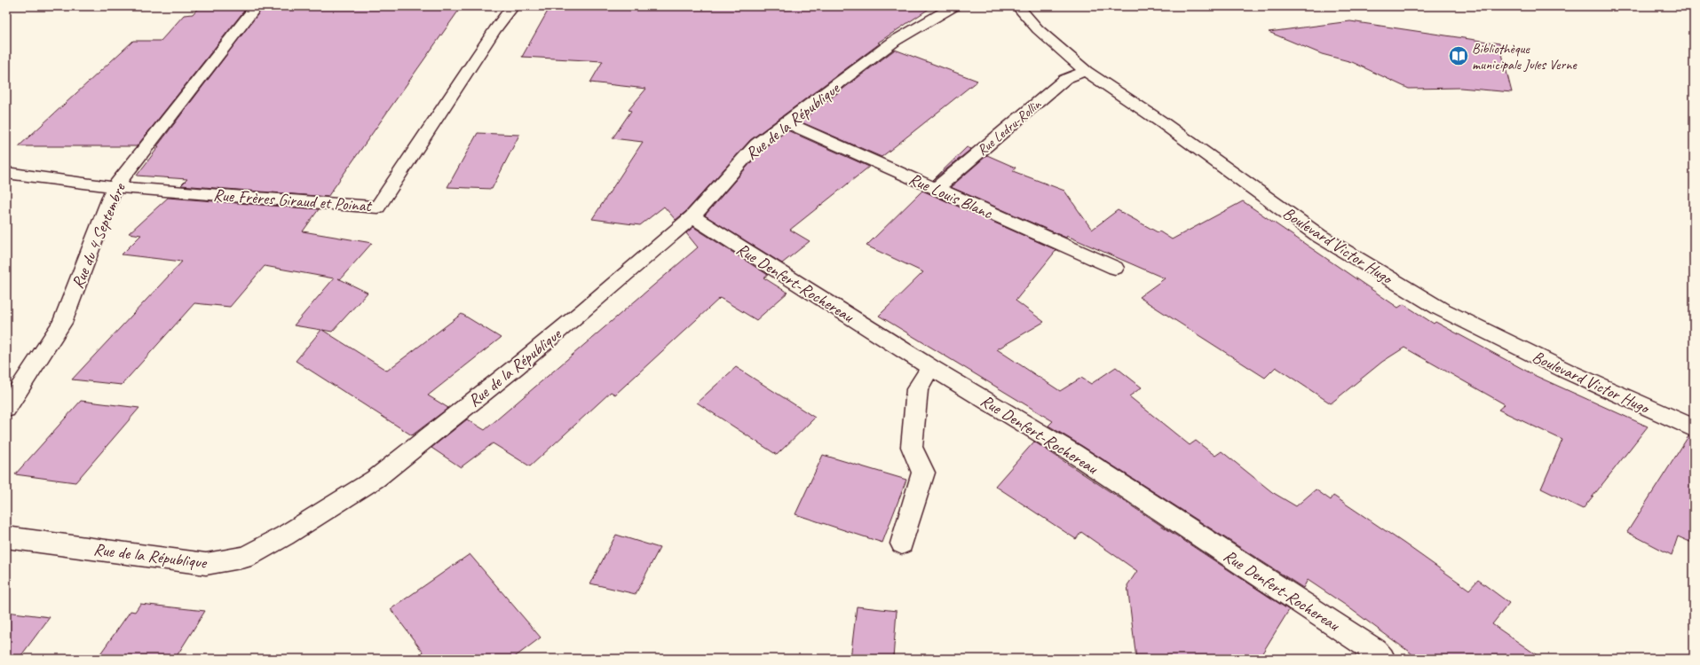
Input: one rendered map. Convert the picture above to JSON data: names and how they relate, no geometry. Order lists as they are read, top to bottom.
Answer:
{
  "streets": {
    "street": [
      "Rue de la République",
      "Rue Ledru-Rollin",
      "Rue Louis Blanc",
      "Rue Frères Giraud et Poinat",
      "Rue du 4 Septembre",
      "Boulevard Victor Hugo",
      "Rue Denfert-Rochereau"
    ]
  },
  "crossings": [
    ["Rue de la République", "Rue Louis Blanc"],
    ["Rue de la République", "Rue Denfert-Rochereau"],
    ["Rue Ledru-Rollin", "Rue Louis Blanc"],
    ["Rue Ledru-Rollin", "Boulevard Victor Hugo"],
    ["Rue Frères Giraud et Poinat", "Rue du 4 Septembre"]
  ],
  "places": {
    "library": ["Bibliothèque municipale Jules Verne"]
  }
}
